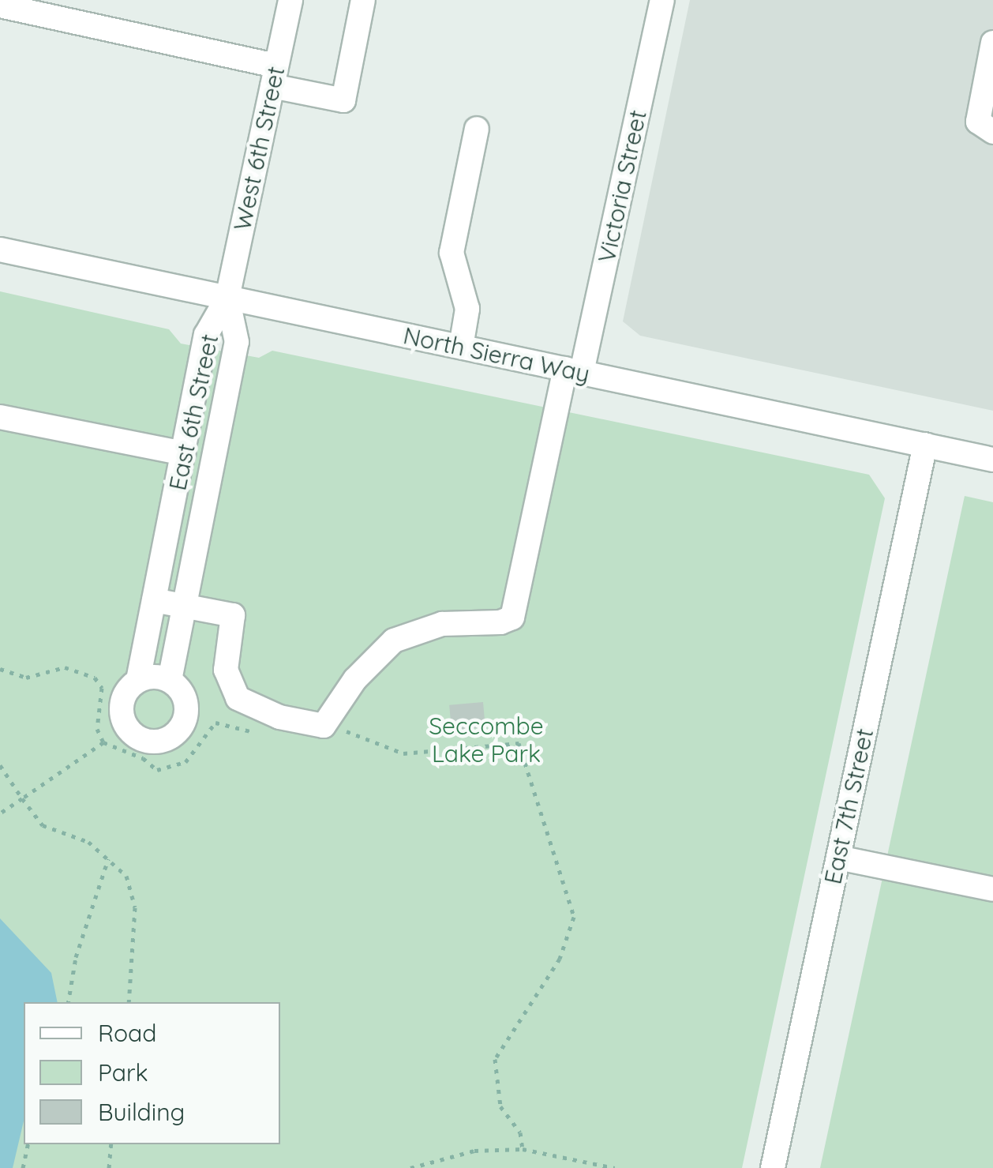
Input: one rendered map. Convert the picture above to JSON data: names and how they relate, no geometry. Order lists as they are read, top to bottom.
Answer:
{
  "streets": {
    "street": [
      "West 6th Street",
      "Victoria Street",
      "North Sierra Way",
      "East 6th Street",
      "East 7th Street"
    ]
  },
  "crossings": [
    ["West 6th Street", "North Sierra Way"],
    ["West 6th Street", "East 6th Street"],
    ["Victoria Street", "North Sierra Way"],
    ["Victoria Street", "East 6th Street"],
    ["North Sierra Way", "East 6th Street"],
    ["North Sierra Way", "East 7th Street"]
  ],
  "parks": ["Seccombe Lake Park"],
  "legend": ["Road", "Park", "Building"]
}
